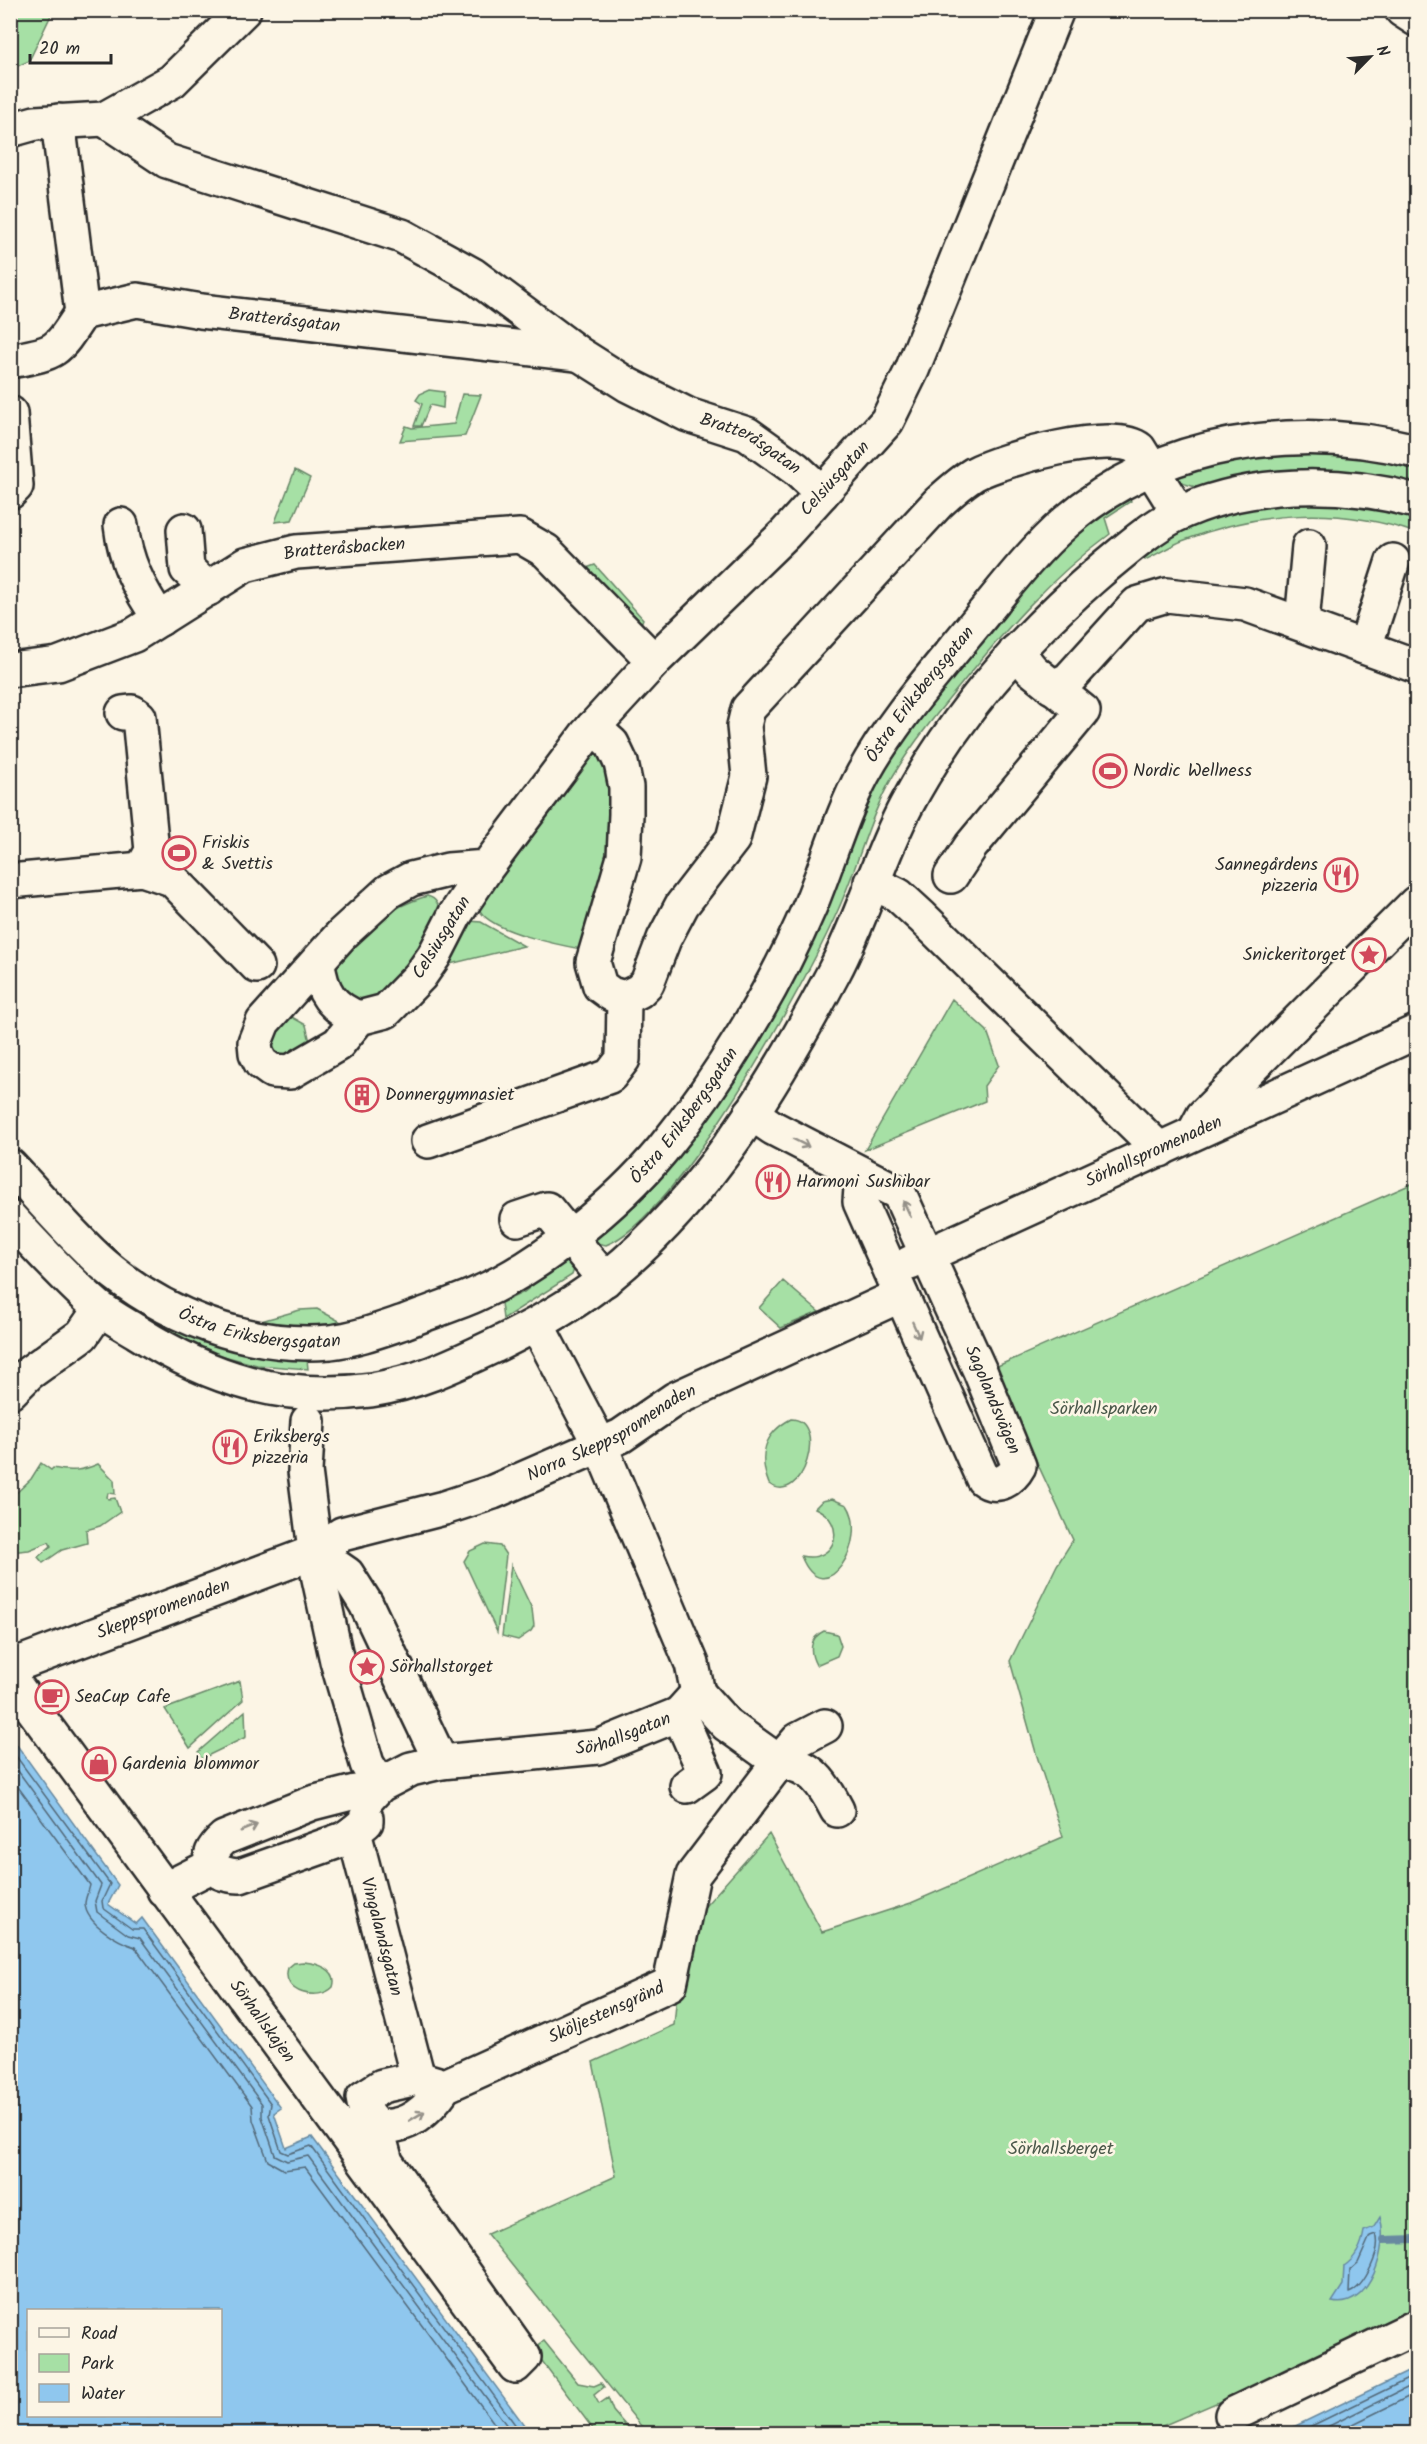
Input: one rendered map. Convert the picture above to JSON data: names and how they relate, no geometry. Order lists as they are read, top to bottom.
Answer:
{
  "streets": {
    "street": [
      "Bratteråsgatan",
      "Celsiusgatan",
      "Bratteråsbacken",
      "Östra Eriksbergsgatan",
      "Sörhallspromenaden",
      "Sagolandsvägen",
      "Norra Skeppspromenaden",
      "Skeppspromenaden",
      "Sörhallsgatan",
      "Vingalandsgatan",
      "Sköljestensgränd",
      "Sörhallskajen"
    ]
  },
  "crossings": [
    ["Bratteråsgatan", "Celsiusgatan"],
    ["Celsiusgatan", "Bratteråsbacken"],
    ["Sörhallspromenaden", "Sagolandsvägen"],
    ["Sörhallspromenaden", "Norra Skeppspromenaden"],
    ["Sagolandsvägen", "Norra Skeppspromenaden"],
    ["Norra Skeppspromenaden", "Skeppspromenaden"],
    ["Vingalandsgatan", "Sköljestensgränd"],
    ["Sköljestensgränd", "Sörhallskajen"]
  ],
  "parks": ["Sörhallsparken", "Sörhallsberget"],
  "places": {
    "sports": ["Nordic Wellness", "Friskis & Svettis"],
    "restaurant": ["Sannegårdens pizzeria", "Harmoni Sushibar", "Eriksbergs pizzeria"],
    "place": ["Snickeritorget", "Sörhallstorget"],
    "building": ["Donnergymnasiet"],
    "cafe": ["SeaCup Cafe"],
    "shop": ["Gardenia blommor"]
  },
  "legend": ["Road", "Park", "Water"],
  "scale_bar": "20 m",
  "north": "top right"
}
